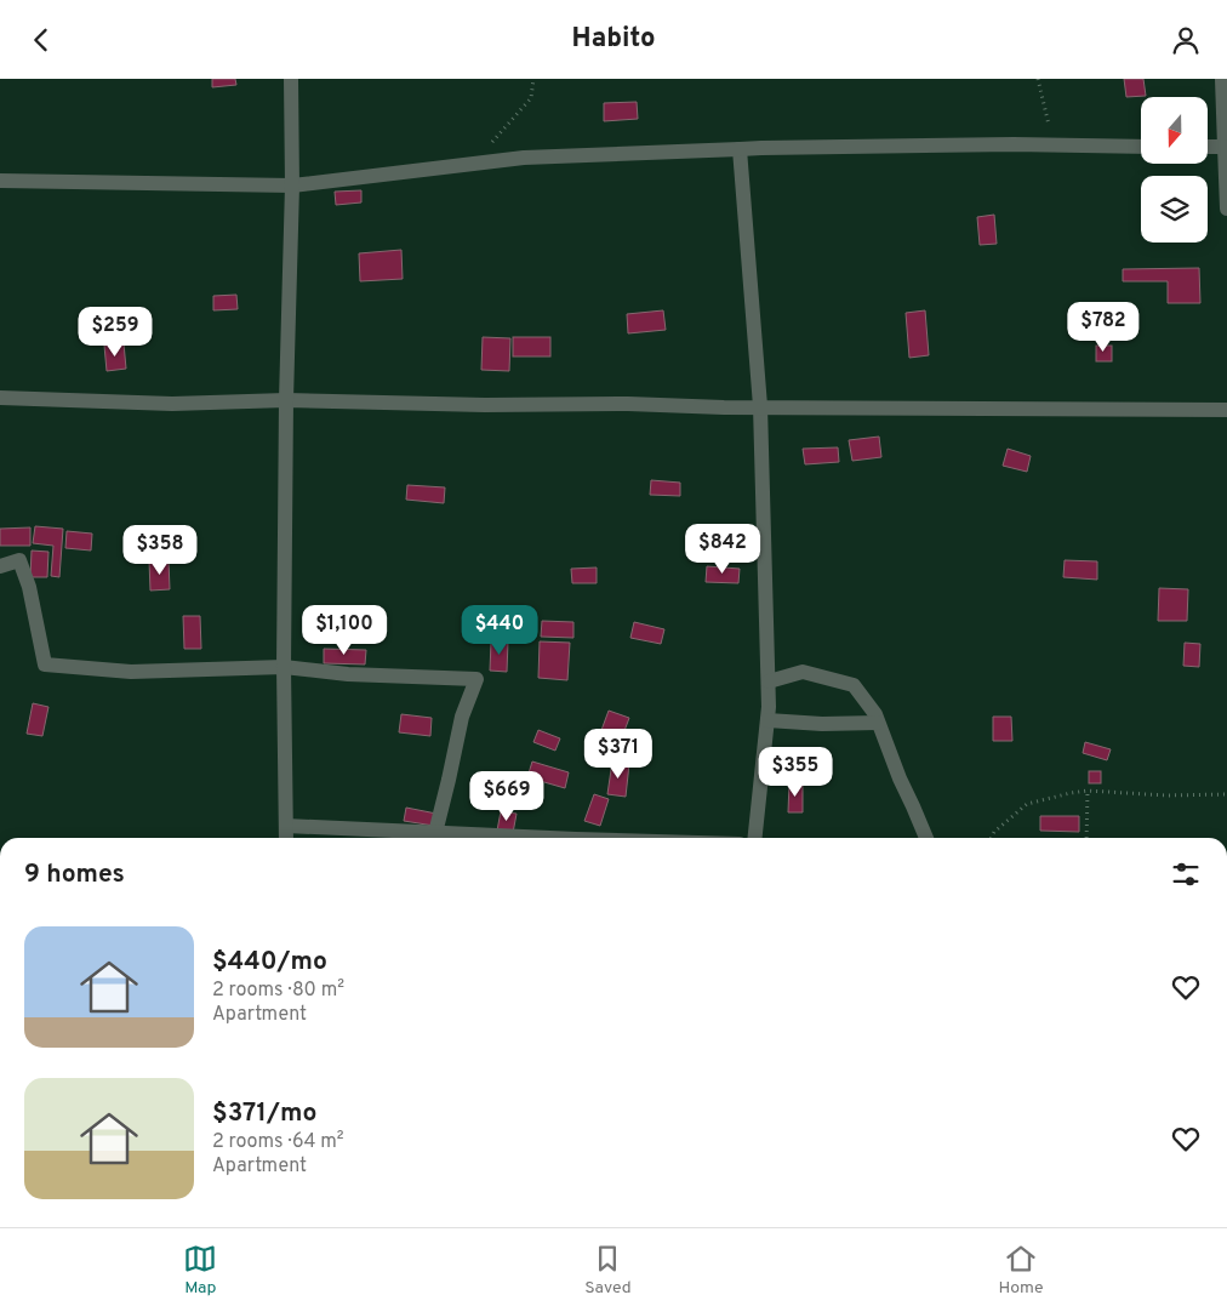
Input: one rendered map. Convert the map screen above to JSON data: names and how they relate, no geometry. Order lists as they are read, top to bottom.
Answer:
{
  "north": "bottom",
  "page": {
    "header": "Habito",
    "price": [
      "$782",
      "$259",
      "$842",
      "$358",
      "$1,100",
      "$440",
      "$371",
      "$355",
      "$669"
    ],
    "heading": "9 homes",
    "list": [
      {
        "name": "$440/mo",
        "note": "2 rooms · 80 m² · Apartment"
      },
      {
        "name": "$371/mo",
        "note": "2 rooms · 64 m² · Apartment"
      }
    ],
    "tabs": ["Map", "Saved", "Home"]
  }
}
